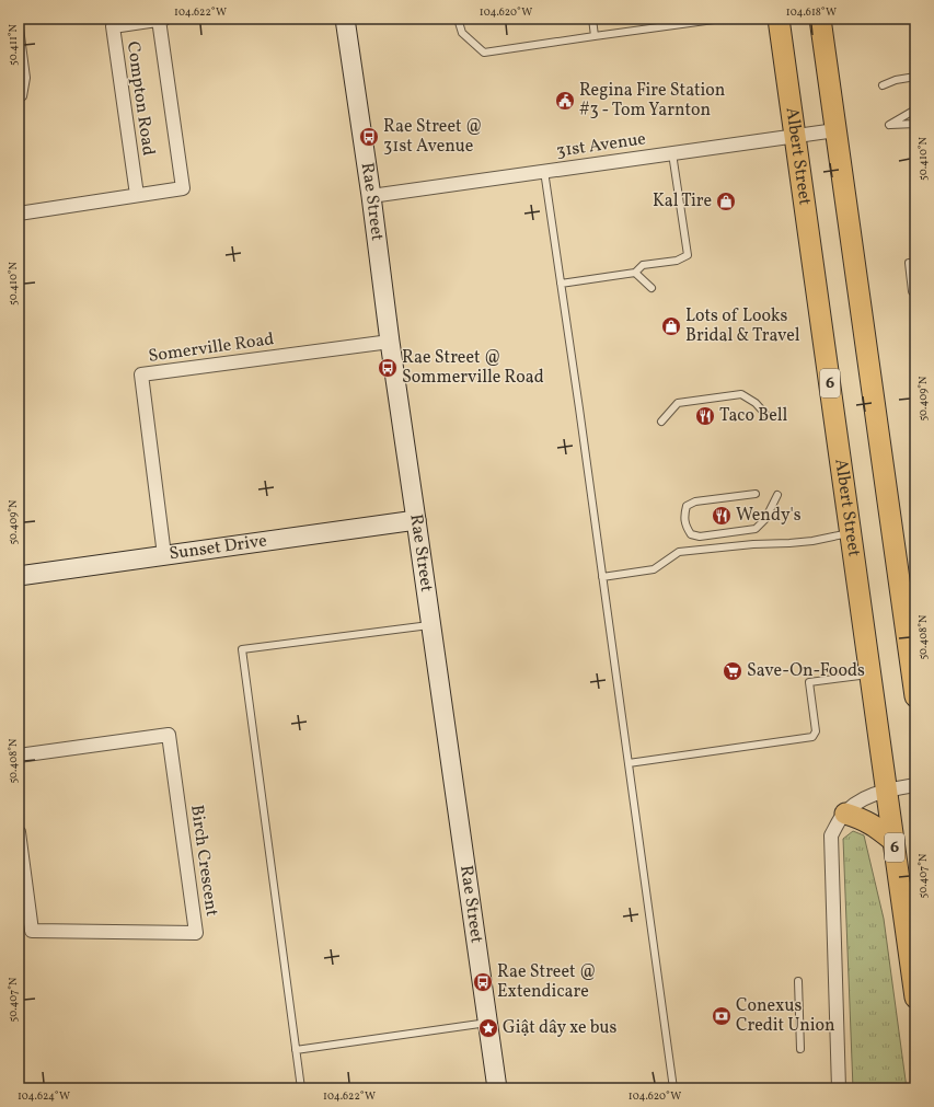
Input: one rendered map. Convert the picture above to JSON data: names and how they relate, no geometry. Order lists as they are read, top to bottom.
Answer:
{
  "streets": {
    "main road": ["Albert Street", "6"],
    "street": [
      "Compton Road",
      "31st Avenue",
      "Rae Street",
      "Somerville Road",
      "Sunset Drive",
      "Birch Crescent"
    ]
  },
  "crossings": [
    ["31st Avenue", "Albert Street"],
    ["31st Avenue", "Rae Street"],
    ["Rae Street", "Somerville Road"],
    ["Rae Street", "Sunset Drive"],
    ["Somerville Road", "Sunset Drive"]
  ],
  "places": {
    "public building": ["Regina Fire Station #3 - Tom Yarnton"],
    "bus stop": ["Rae Street @ 31st Avenue", "Rae Street @ Sommerville Road", "Rae Street @ Extendicare"],
    "shop": ["Kal Tire", "Lots of Looks Bridal & Travel"],
    "restaurant": ["Taco Bell", "Wendy's"],
    "supermarket": ["Save-On-Foods"],
    "bank": ["Conexus Credit Union"],
    "place": ["Giật dây xe bus"]
  },
  "coordinates": [
    "104.622°W",
    "104.620°W",
    "104.618°W",
    "50.411°N",
    "50.410°N",
    "50.409°N",
    "50.408°N",
    "50.407°N",
    "104.624°W"
  ]
}
